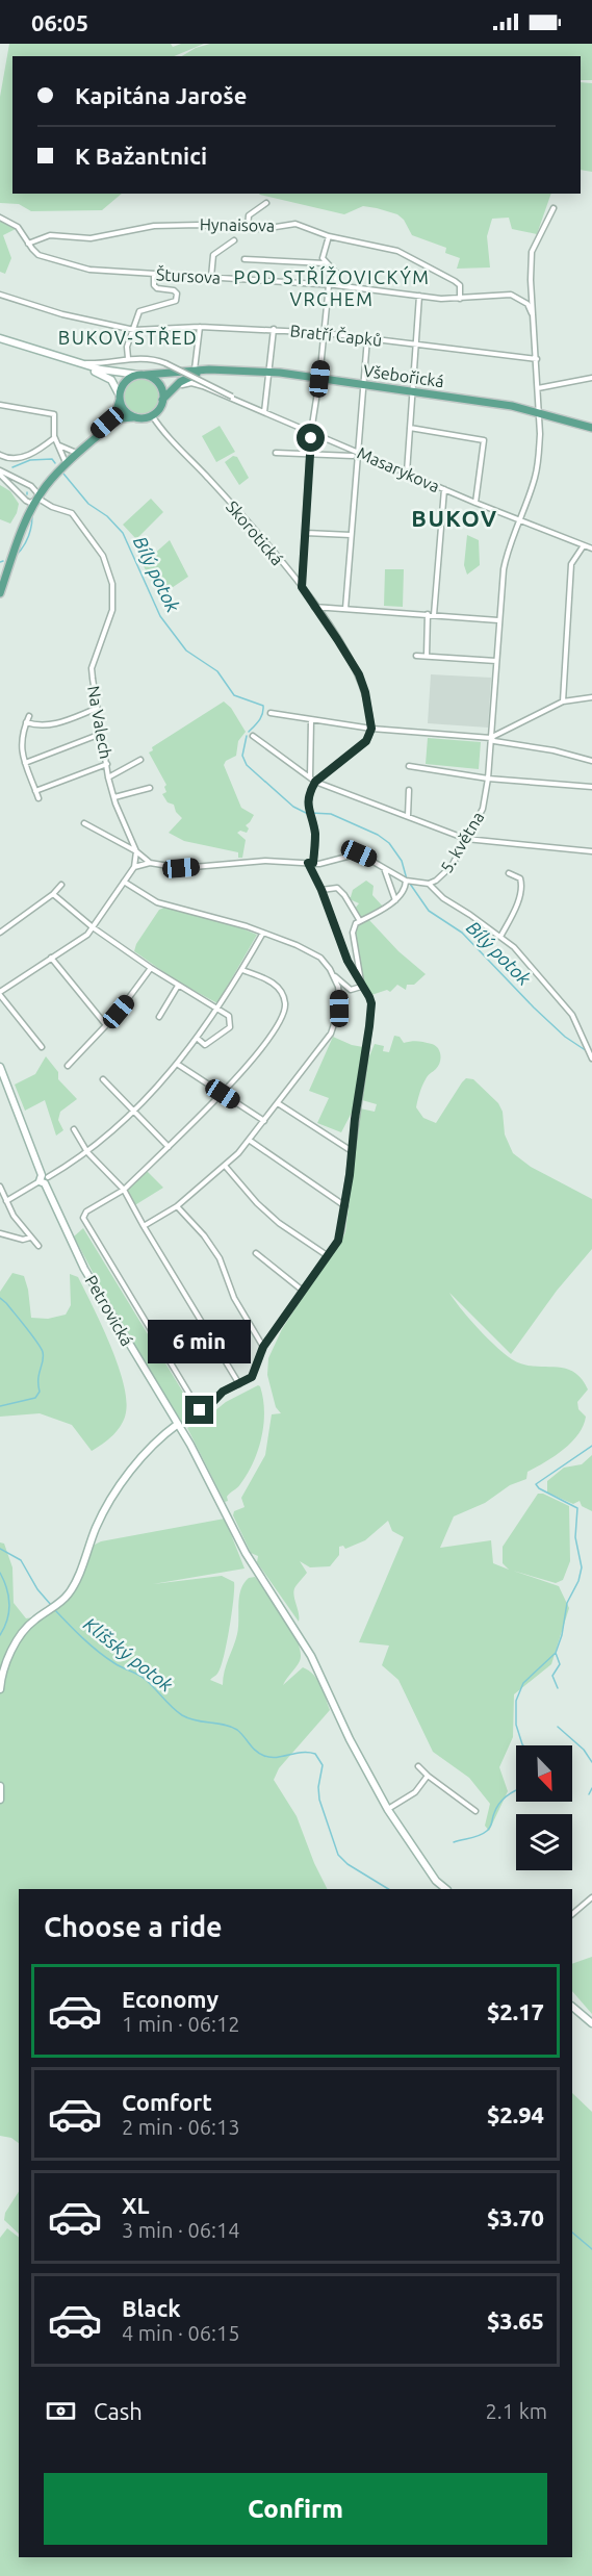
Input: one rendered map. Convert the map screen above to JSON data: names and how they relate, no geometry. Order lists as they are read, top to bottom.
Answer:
{
  "streets": {
    "main road": ["Všebořická", "Masarykova", "Petrovická"],
    "street": [
      "Hynaisova",
      "Štursova",
      "Bratří Čapků",
      "Skorotická",
      "Na Valech",
      "5. května"
    ]
  },
  "crossings": [
    ["Hynaisova", "Štursova"],
    ["Štursova", "5. května"],
    ["Bratří Čapků", "5. května"],
    ["Všebořická", "Masarykova"],
    ["Všebořická", "Skorotická"],
    ["Všebořická", "5. května"],
    ["Masarykova", "Skorotická"],
    ["Masarykova", "5. května"]
  ],
  "districts": ["POD STŘÍŽOVICKÝM VRCHEM", "BUKOV-STŘED", "BUKOV"],
  "water": ["Bílý potok", "Klíšský potok"],
  "north": "bottom right",
  "page": {
    "status": "06:05",
    "banner": ["Kapitána Jaroše", "K Bažantnici"],
    "bubble": "6 min",
    "heading": "Choose a ride",
    "list": [
      {
        "name": "Economy",
        "note": "1 min · 06:12",
        "value": "$2.17"
      },
      {
        "name": "Comfort",
        "note": "2 min · 06:13",
        "value": "$2.94"
      },
      {
        "name": "XL",
        "note": "3 min · 06:14",
        "value": "$3.70"
      },
      {
        "name": "Black",
        "note": "4 min · 06:15",
        "value": "$3.65"
      }
    ],
    "pay": ["Cash", "2.1 km"],
    "buttons": "Confirm"
  }
}
